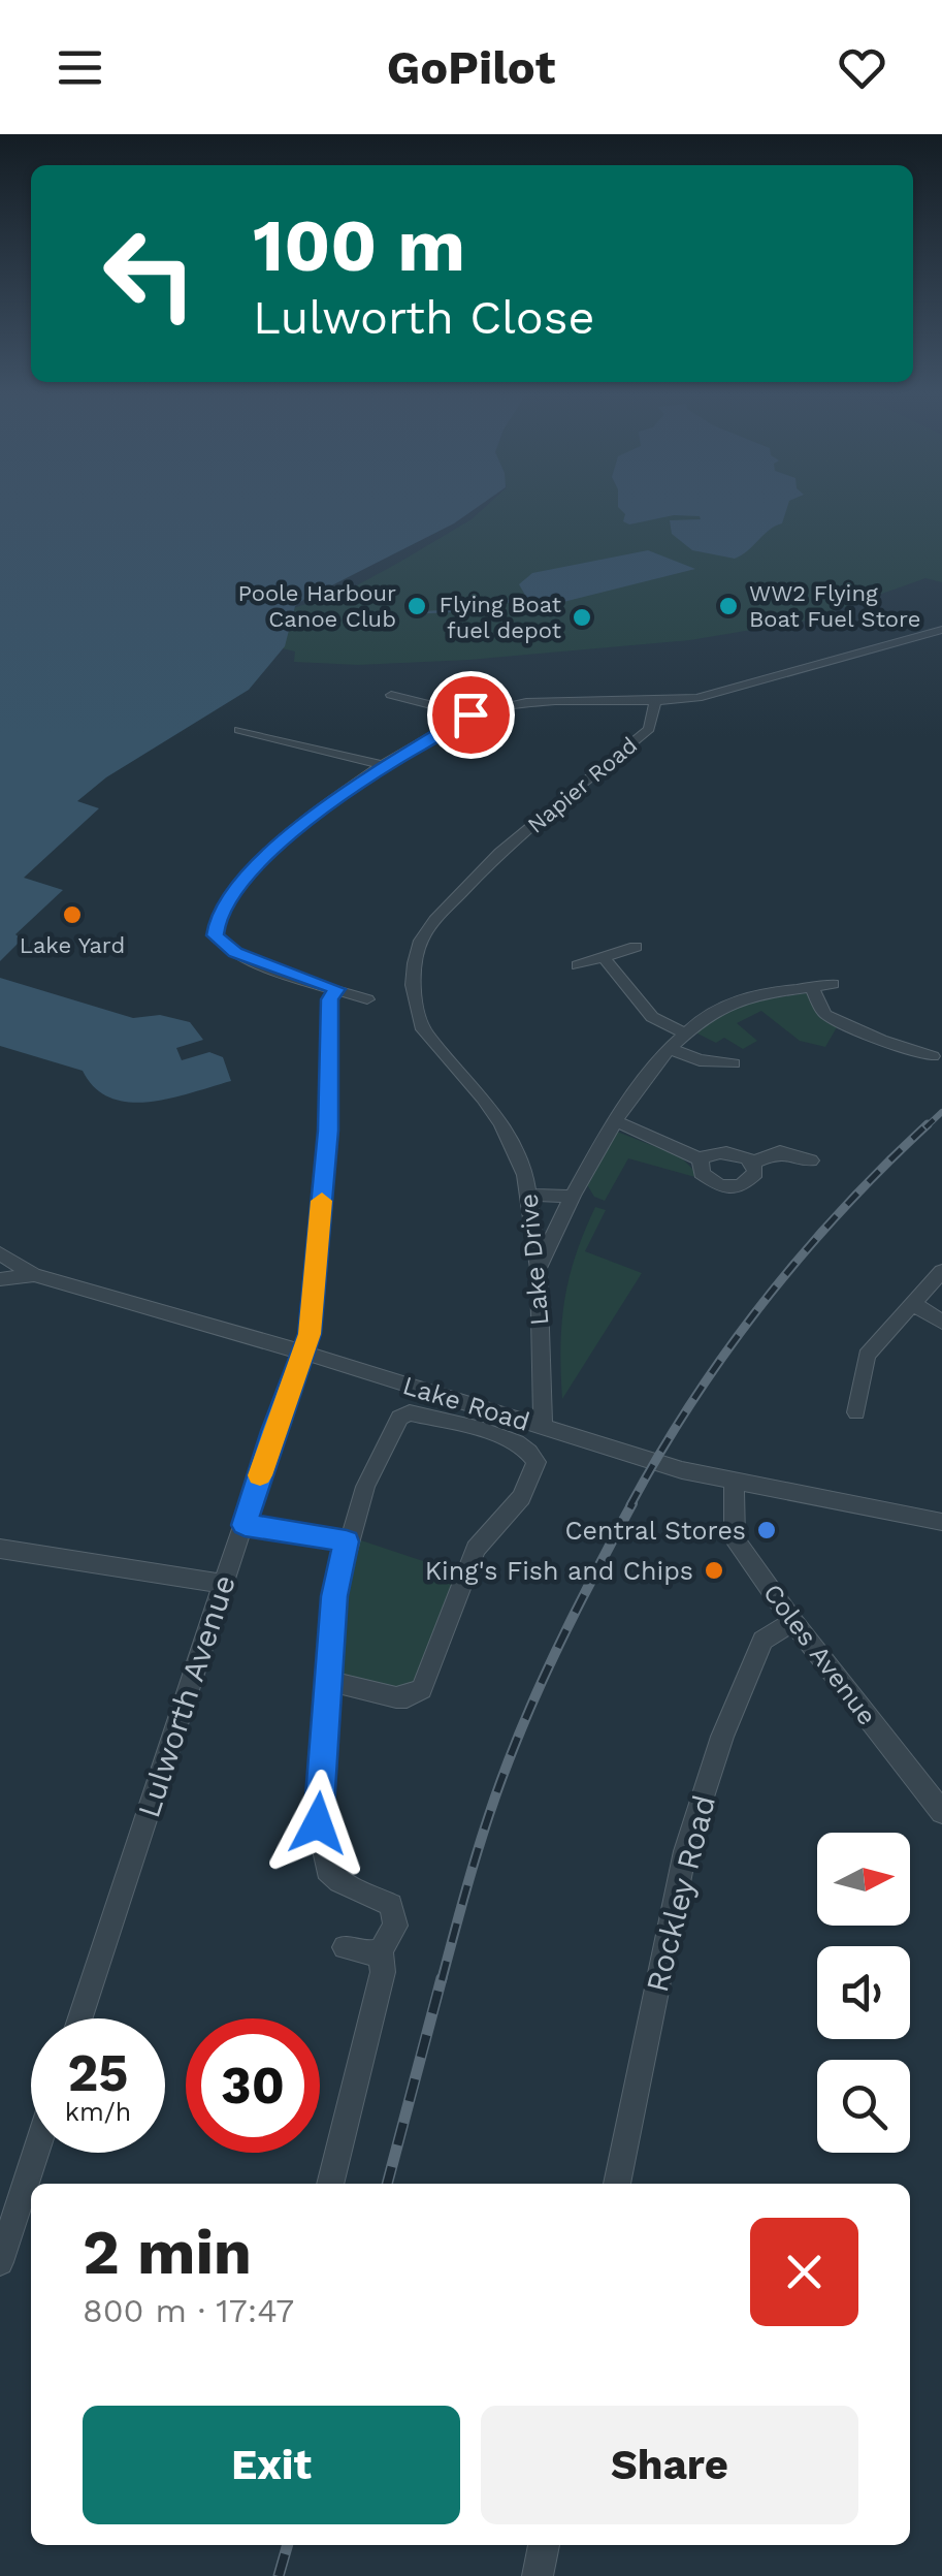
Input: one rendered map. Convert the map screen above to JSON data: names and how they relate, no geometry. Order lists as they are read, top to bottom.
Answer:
{
  "streets": {
    "street": [
      "Napier Road",
      "Lake Drive",
      "Lake Road",
      "Coles Avenue",
      "Lulworth Avenue",
      "Rockley Road"
    ]
  },
  "crossings": [
    ["Napier Road", "Lake Drive"],
    ["Lake Drive", "Lake Road"],
    ["Lake Road", "Coles Avenue"],
    ["Lake Road", "Lulworth Avenue"],
    ["Coles Avenue", "Rockley Road"]
  ],
  "places": [
    "Poole Harbour Canoe Club",
    "WW2 Flying Boat Fuel Store",
    "Flying Boat fuel depot",
    "Lake Yard",
    "Central Stores",
    "King's Fish and Chips"
  ],
  "north": "right",
  "page": {
    "header": "GoPilot",
    "turn": ["100 m", "Lulworth Close"],
    "speed": "25 km/h",
    "limit": "30",
    "heading": ["2 min", "800 m · 17:47"],
    "buttons": ["Exit", "Share"]
  }
}
